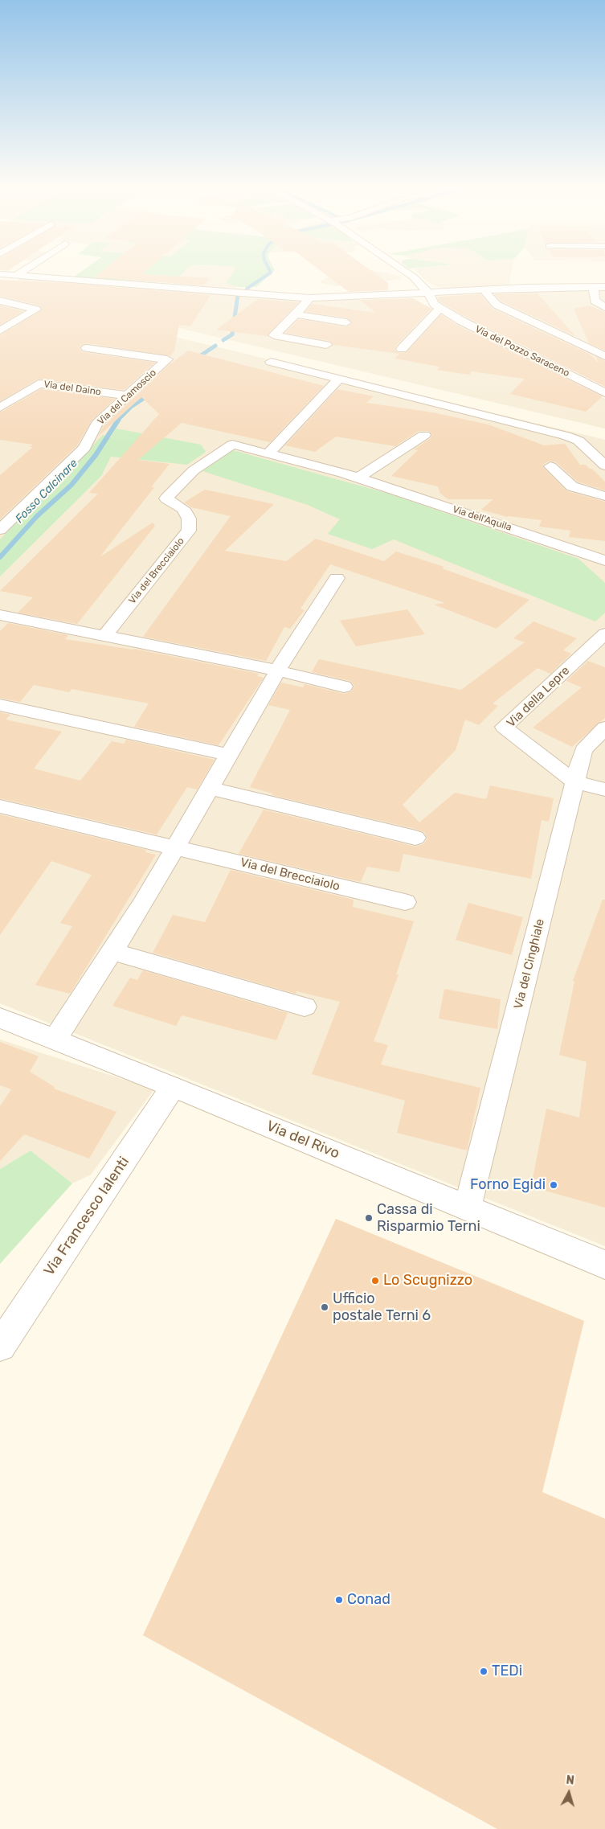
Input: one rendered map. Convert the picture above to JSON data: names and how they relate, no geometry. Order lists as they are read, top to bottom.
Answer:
{
  "streets": {
    "street": [
      "Via del Pozzo Saraceno",
      "Via del Daino",
      "Via del Camoscio",
      "Via dell'Aquila",
      "Via del Brecciaiolo",
      "Via della Lepre",
      "Via del Cinghiale",
      "Via del Rivo",
      "Via Francesco Ialenti"
    ]
  },
  "crossings": [
    ["Via del Daino", "Via del Camoscio"],
    ["Via dell'Aquila", "Via del Brecciaiolo"],
    ["Via della Lepre", "Via del Cinghiale"],
    ["Via del Cinghiale", "Via del Rivo"],
    ["Via del Rivo", "Via Francesco Ialenti"]
  ],
  "water": ["Fosso Calcinare"],
  "places": [
    "Forno Egidi",
    "Cassa di Risparmio Terni",
    "Lo Scugnizzo",
    "Ufficio postale Terni 6",
    "Conad",
    "TEDi"
  ],
  "north": "top"
}
